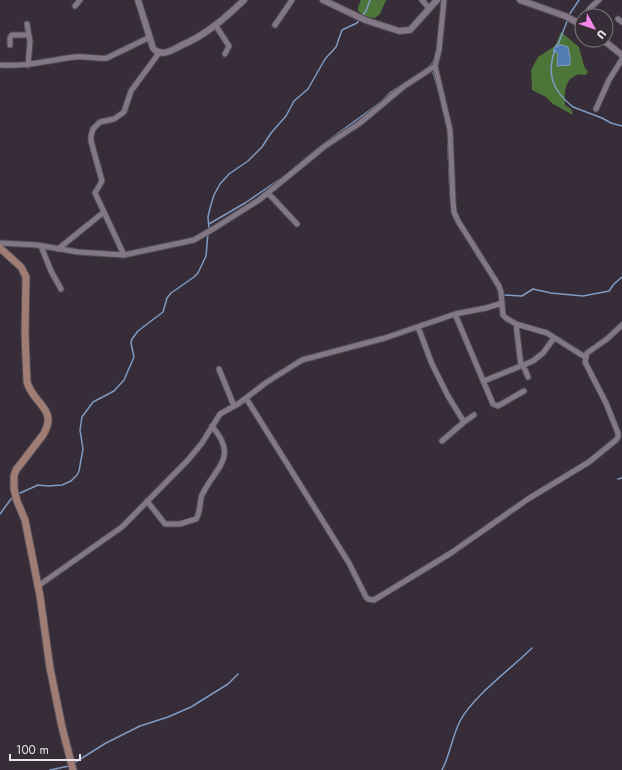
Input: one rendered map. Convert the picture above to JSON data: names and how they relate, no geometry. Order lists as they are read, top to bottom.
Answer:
{
  "scale_bar": "100 m",
  "north": "bottom right"
}
